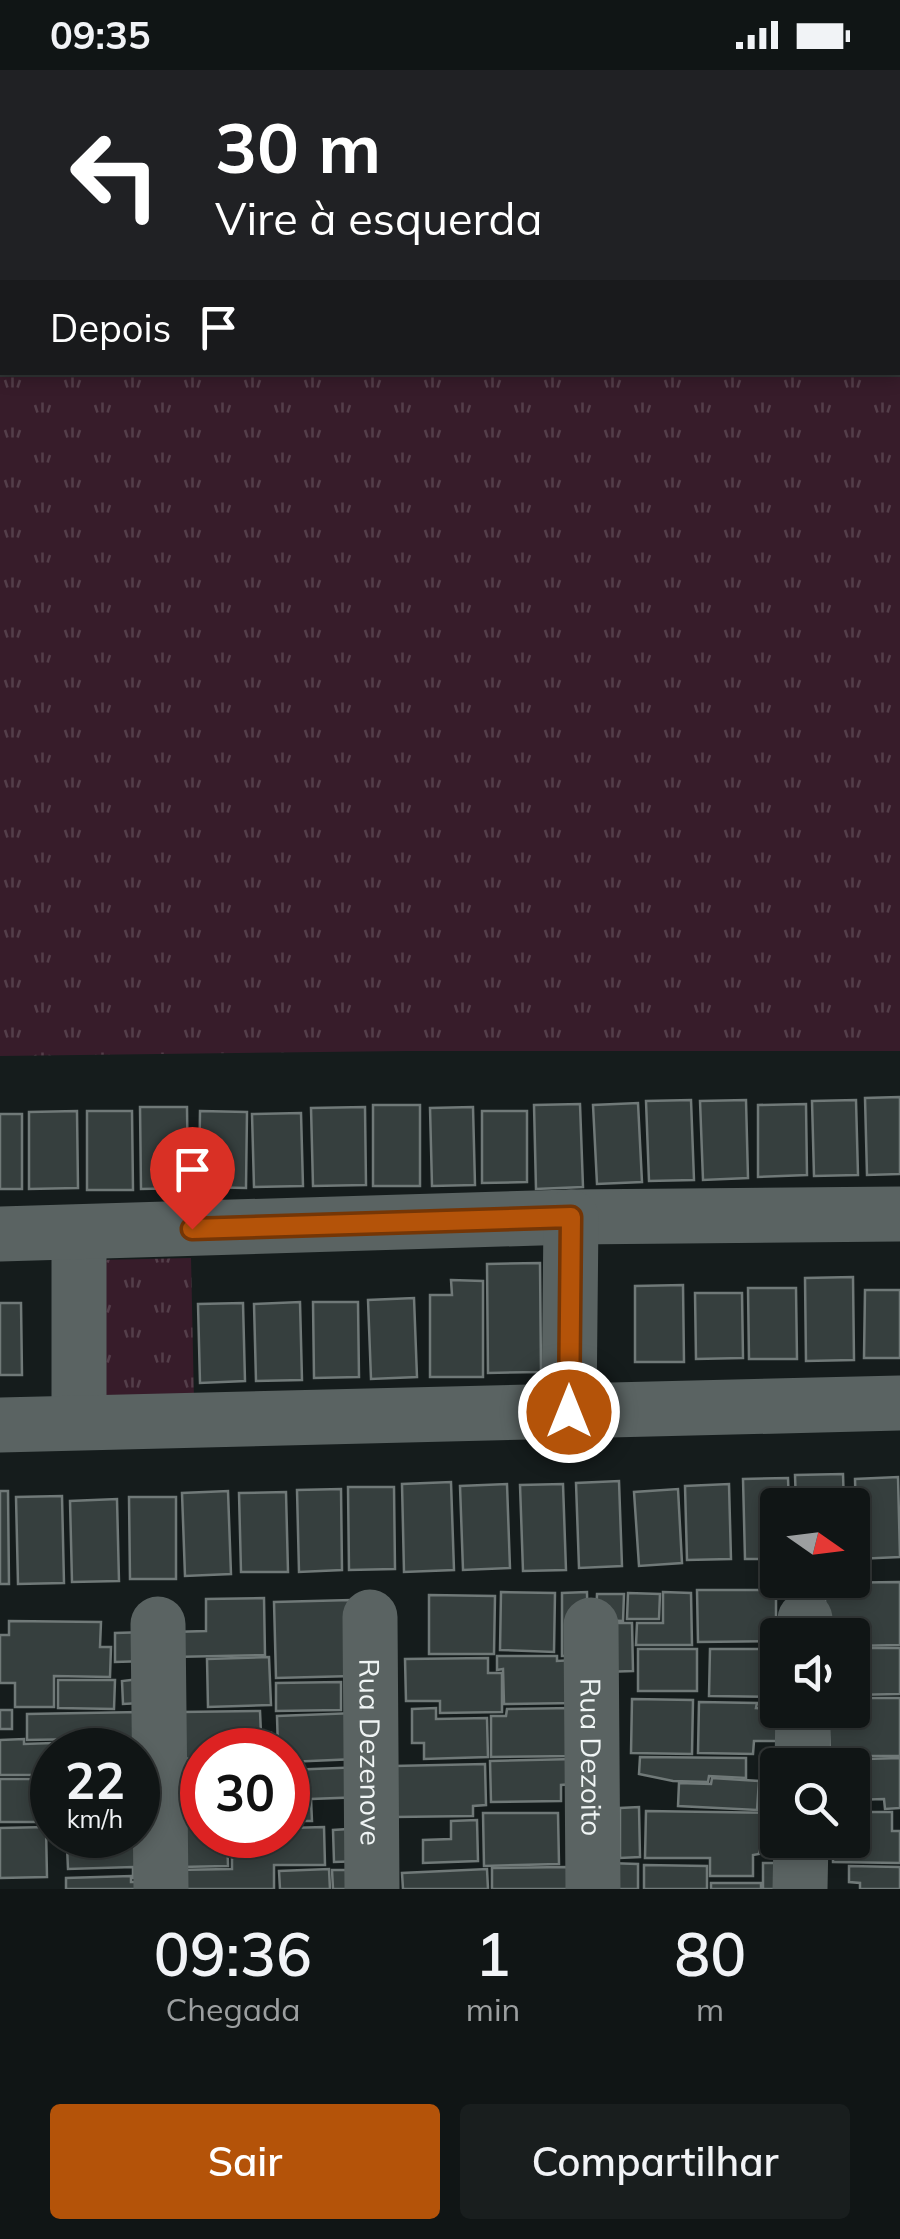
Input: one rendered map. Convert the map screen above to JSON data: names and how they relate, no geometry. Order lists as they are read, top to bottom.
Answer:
{
  "streets": {
    "street": ["Rua Dezenove", "Rua Dezoito"]
  },
  "north": "right",
  "page": {
    "status": "09:35",
    "turn": ["30 m", "Vire à esquerda"],
    "then": "Depois",
    "speed": "22 km/h",
    "limit": "30",
    "eta": [
      "09:36",
      "Chegada",
      "1",
      "min",
      "80",
      "m"
    ],
    "buttons": ["Sair", "Compartilhar"]
  }
}
